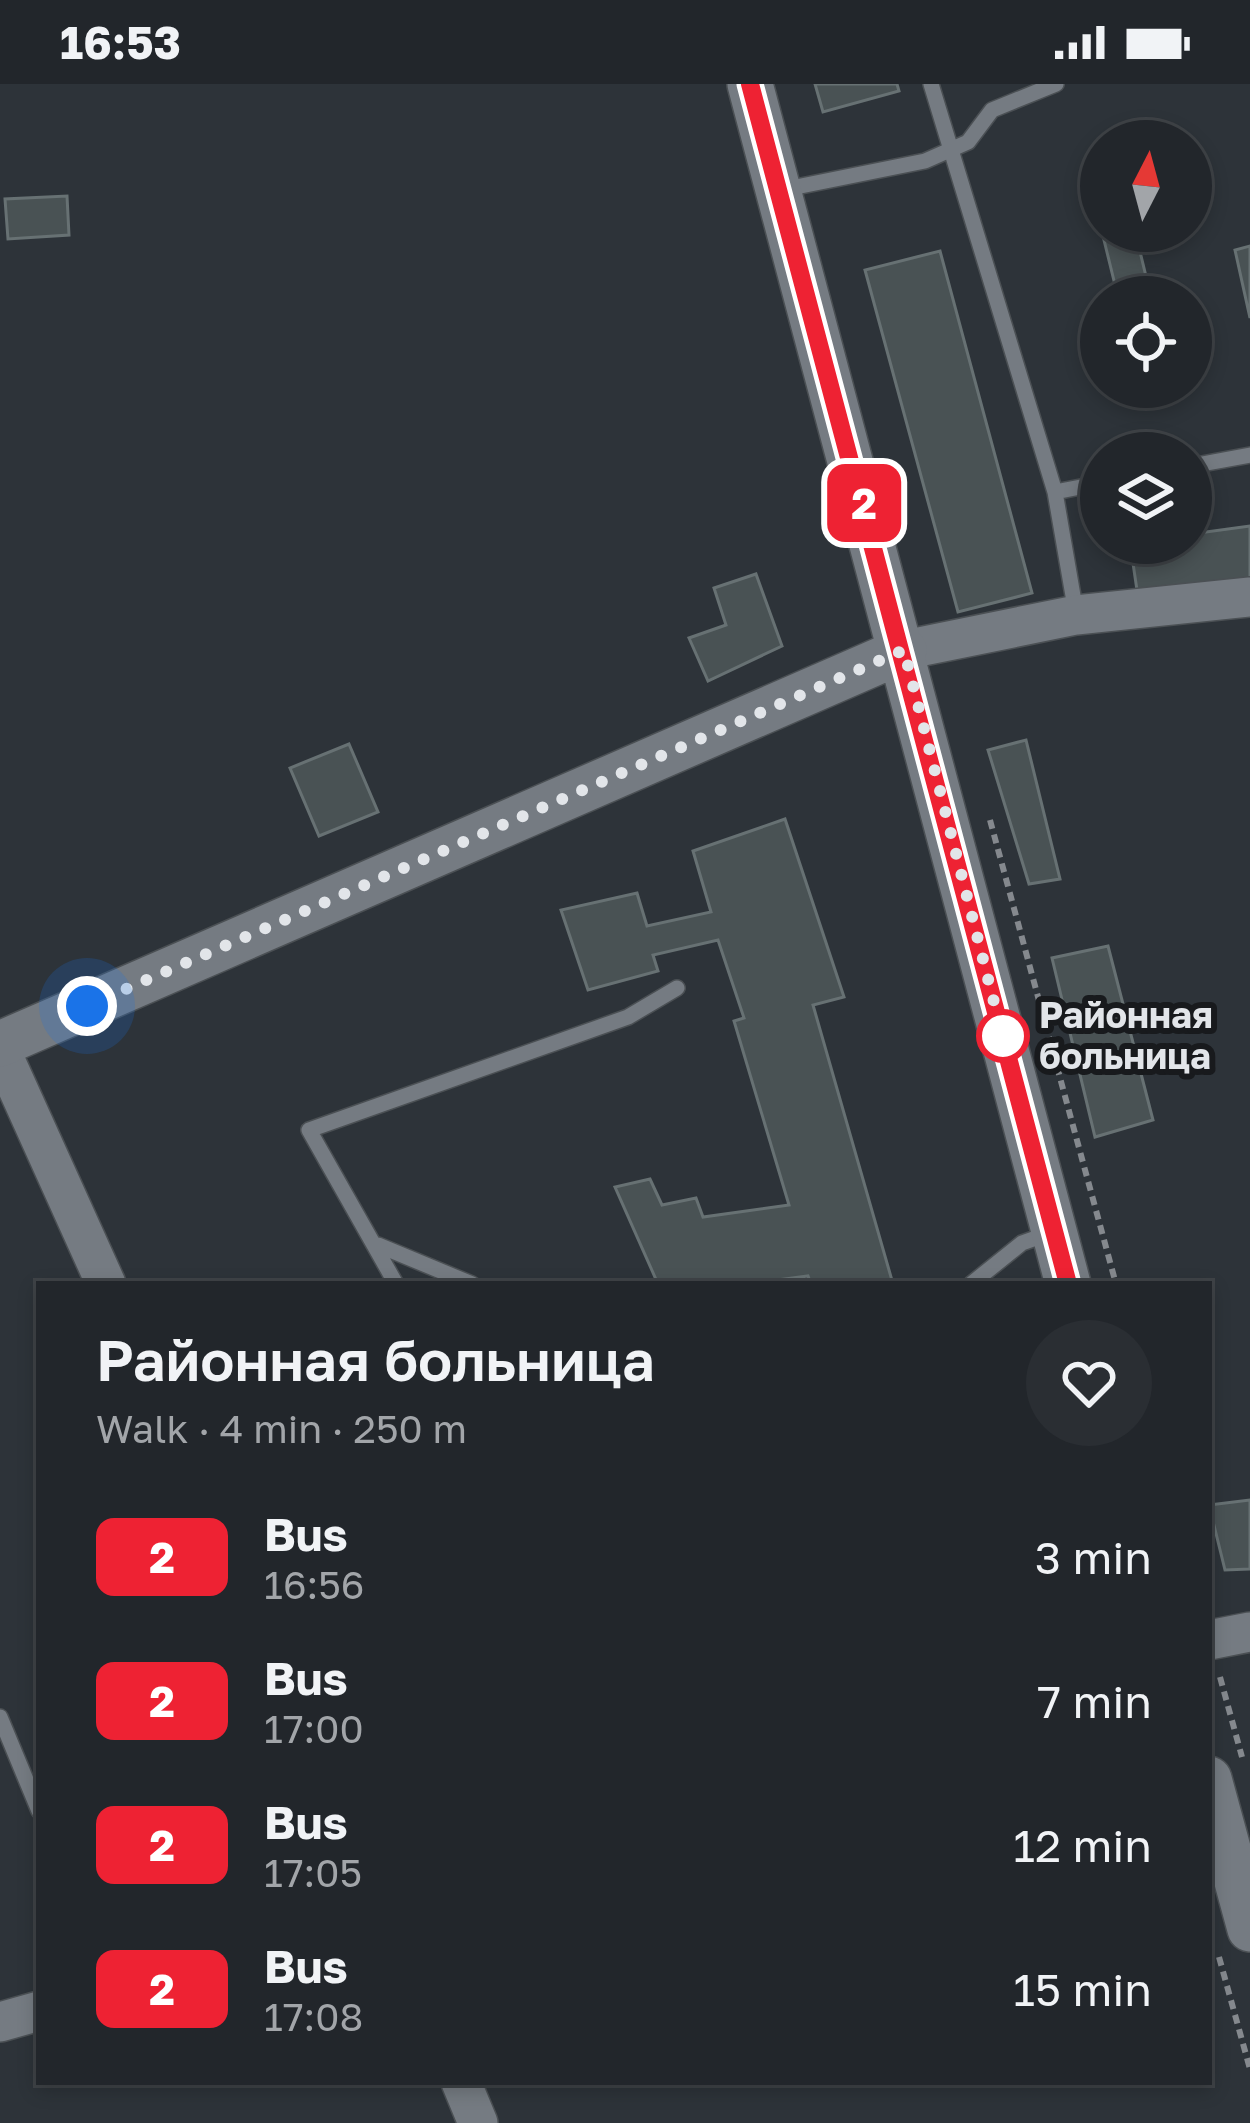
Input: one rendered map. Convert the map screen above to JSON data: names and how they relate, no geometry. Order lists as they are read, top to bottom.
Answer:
{
  "places": ["Районная больница"],
  "lines": ["bus line 2"],
  "north": "top",
  "page": {
    "status": "16:53",
    "on_map": "2",
    "heading": ["Районная больница", "Walk · 4 min · 250 m"],
    "list": [
      {
        "mark": "2",
        "name": "Bus",
        "note": "16:56",
        "value": "3 min"
      },
      {
        "mark": "2",
        "name": "Bus",
        "note": "17:00",
        "value": "7 min"
      },
      {
        "mark": "2",
        "name": "Bus",
        "note": "17:05",
        "value": "12 min"
      },
      {
        "mark": "2",
        "name": "Bus",
        "note": "17:08",
        "value": "15 min"
      }
    ]
  }
}
